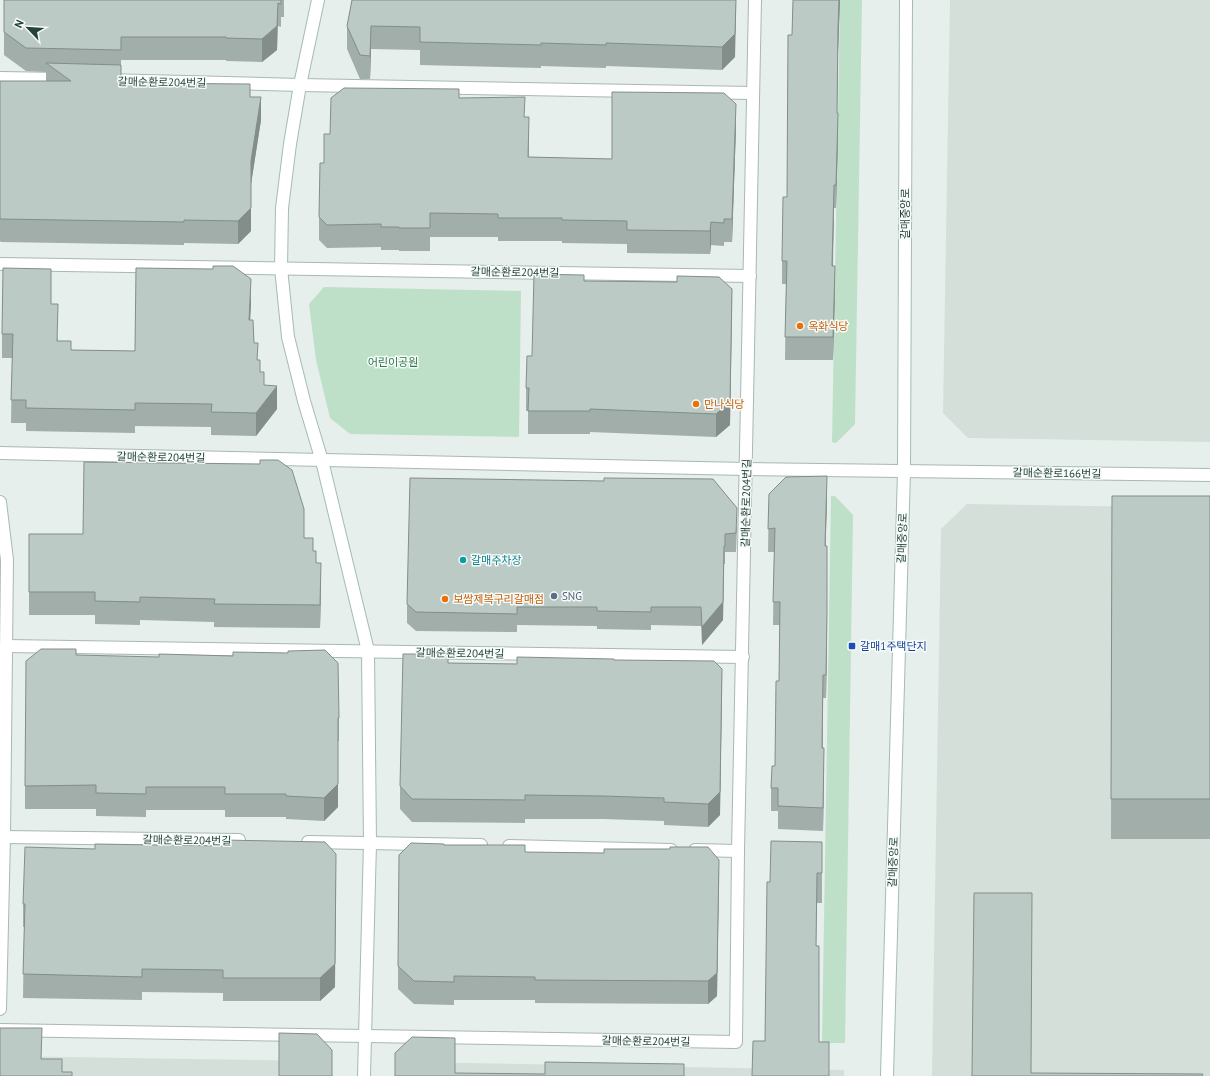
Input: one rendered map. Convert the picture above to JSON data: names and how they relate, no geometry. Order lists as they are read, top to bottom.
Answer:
{
  "streets": {
    "street": ["갈매순환로204번길", "갈매중앙로", "갈매순환로166번길"]
  },
  "crossings": [
    ["갈매순환로204번길", "갈매순환로166번길"],
    ["갈매중앙로", "갈매순환로166번길"]
  ],
  "parks": ["어린이공원"],
  "places": {
    "other": [
      "옥화식당",
      "만나식당",
      "갈매주차장",
      "SNG",
      "보쌈제복구리갈매점"
    ],
    "transit": ["갈매1주택단지"]
  },
  "north": "top left"
}
